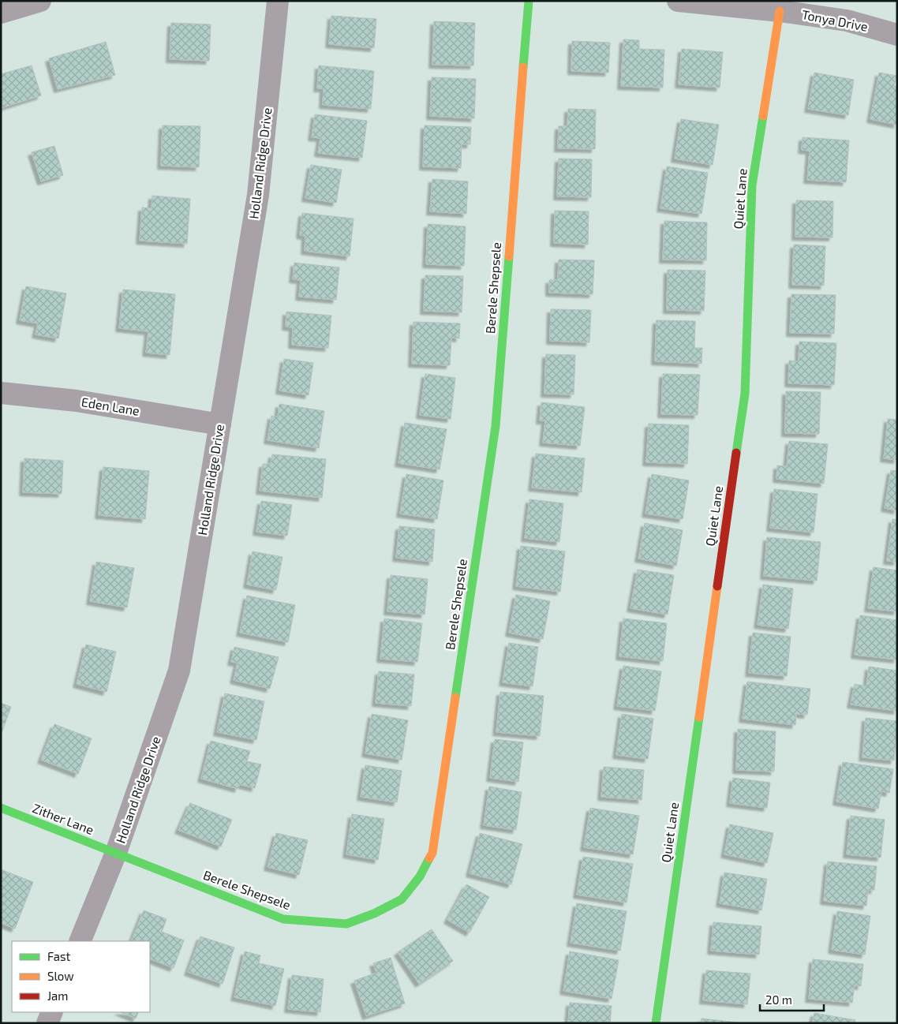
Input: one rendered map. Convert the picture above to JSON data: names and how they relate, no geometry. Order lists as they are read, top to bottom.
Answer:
{
  "streets": {
    "street": [
      "Tonya Drive",
      "Holland Ridge Drive",
      "Quiet Lane",
      "Berele Shepsele",
      "Eden Lane",
      "Zither Lane"
    ]
  },
  "crossings": [
    ["Tonya Drive", "Quiet Lane"],
    ["Holland Ridge Drive", "Berele Shepsele"],
    ["Holland Ridge Drive", "Eden Lane"],
    ["Holland Ridge Drive", "Zither Lane"],
    ["Berele Shepsele", "Zither Lane"]
  ],
  "legend": ["Fast", "Slow", "Jam"],
  "scale_bar": "20 m"
}
